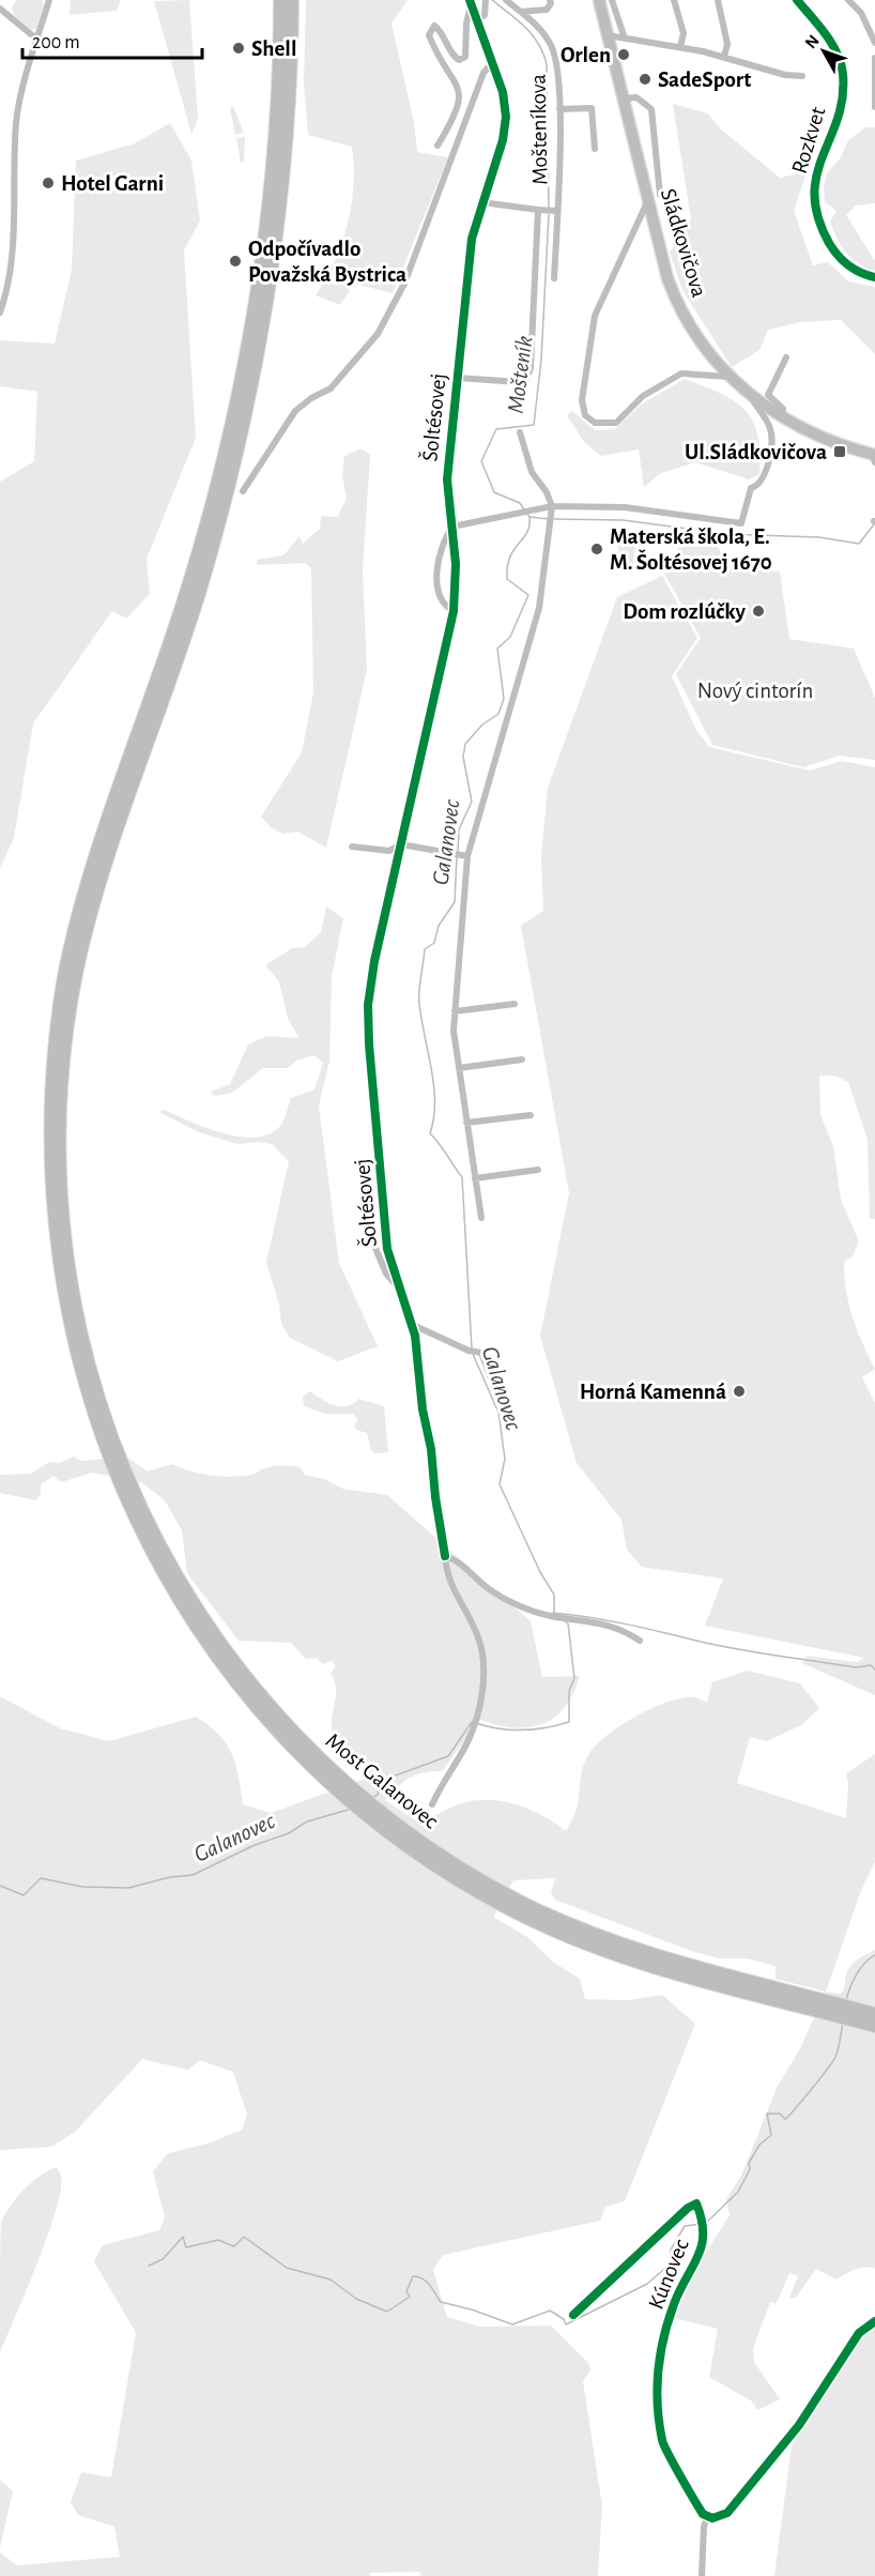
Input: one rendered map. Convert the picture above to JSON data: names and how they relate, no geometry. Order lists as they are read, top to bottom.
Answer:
{
  "streets": {
    "highway": ["Most Galanovec"],
    "main road": ["Sládkovičova"],
    "street": [
      "Mošteníkova",
      "Rozkvet",
      "Šoltésovej",
      "Kúnovec"
    ]
  },
  "crossings": [
    ["Mošteníkova", "Šoltésovej"]
  ],
  "water": ["Mošteník", "Galanovec"],
  "parks": ["Nový cintorín"],
  "places": {
    "other": [
      "Shell",
      "Orlen",
      "SadeSport",
      "Hotel Garni",
      "Odpočívadlo Považská Bystrica",
      "Materská škola, E. M. Šoltésovej 1670",
      "Dom rozlúčky",
      "Horná Kamenná"
    ],
    "transit": ["Ul.Sládkovičova"]
  },
  "scale_bar": "200 m",
  "north": "top left"
}
